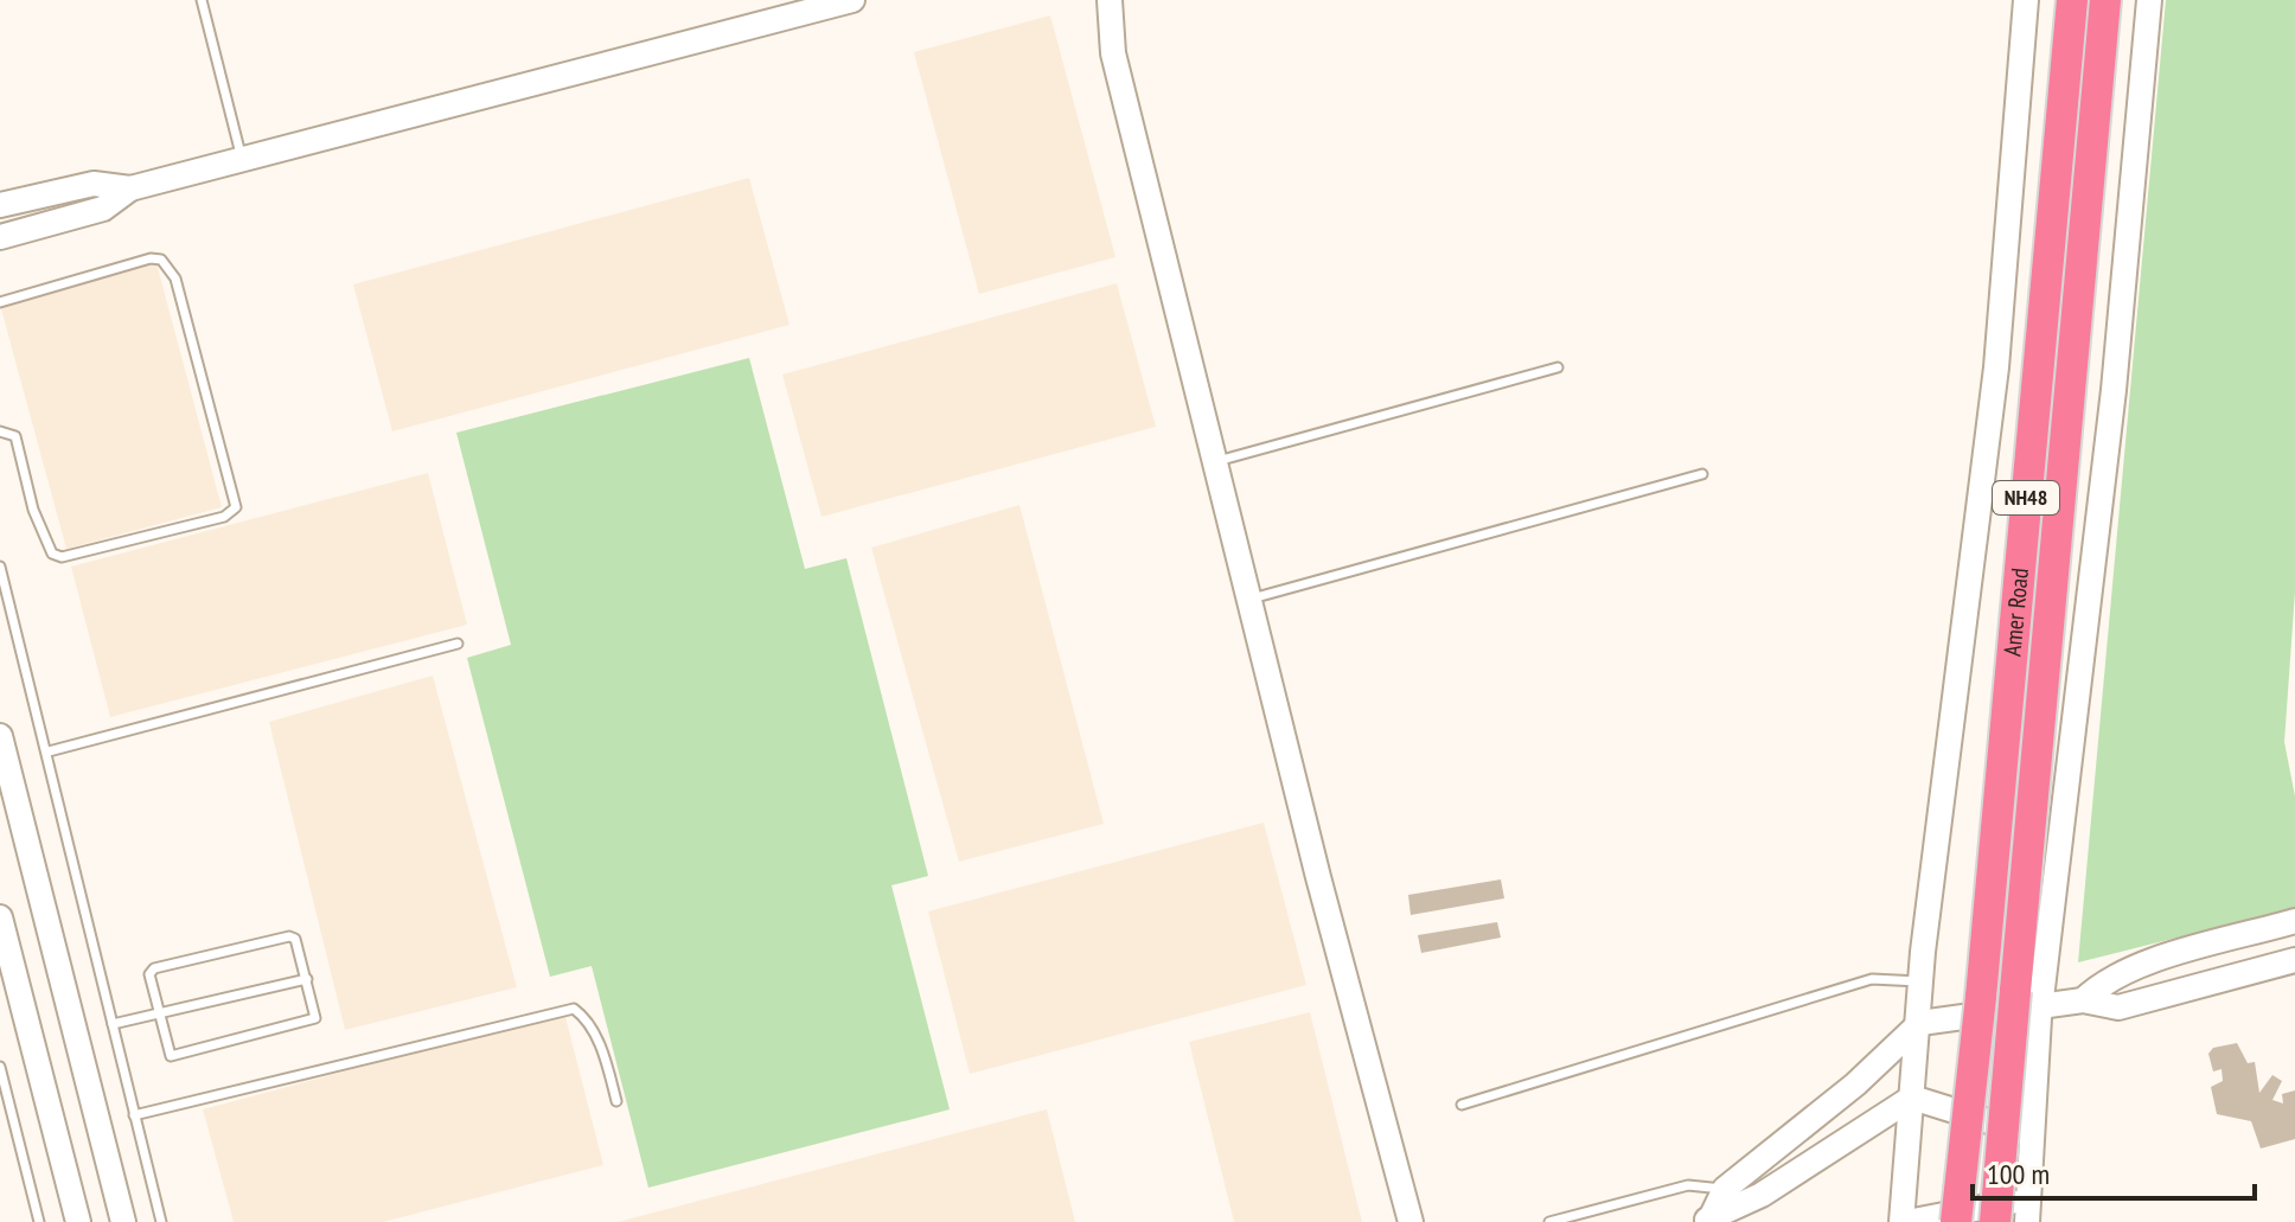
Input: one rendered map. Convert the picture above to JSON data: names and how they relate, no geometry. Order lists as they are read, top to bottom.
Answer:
{
  "streets": {
    "highway": ["NH48", "Amer Road"]
  },
  "scale_bar": "100 m"
}
